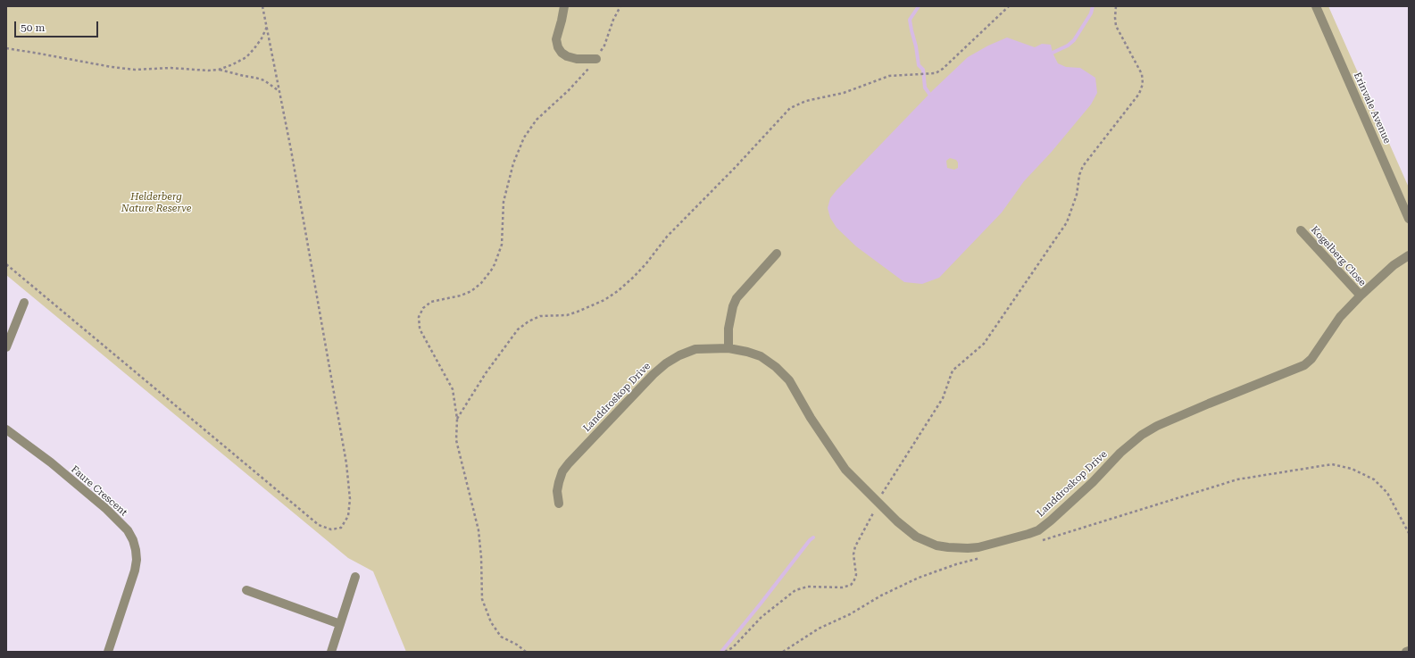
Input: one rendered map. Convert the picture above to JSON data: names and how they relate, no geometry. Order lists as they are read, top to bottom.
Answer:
{
  "streets": {
    "street": [
      "Erinvale Avenue",
      "Kogelberg Close",
      "Landdroskop Drive",
      "Faure Crescent"
    ]
  },
  "crossings": [
    ["Kogelberg Close", "Landdroskop Drive"]
  ],
  "parks": ["Helderberg Nature Reserve"],
  "scale_bar": "50 m"
}
